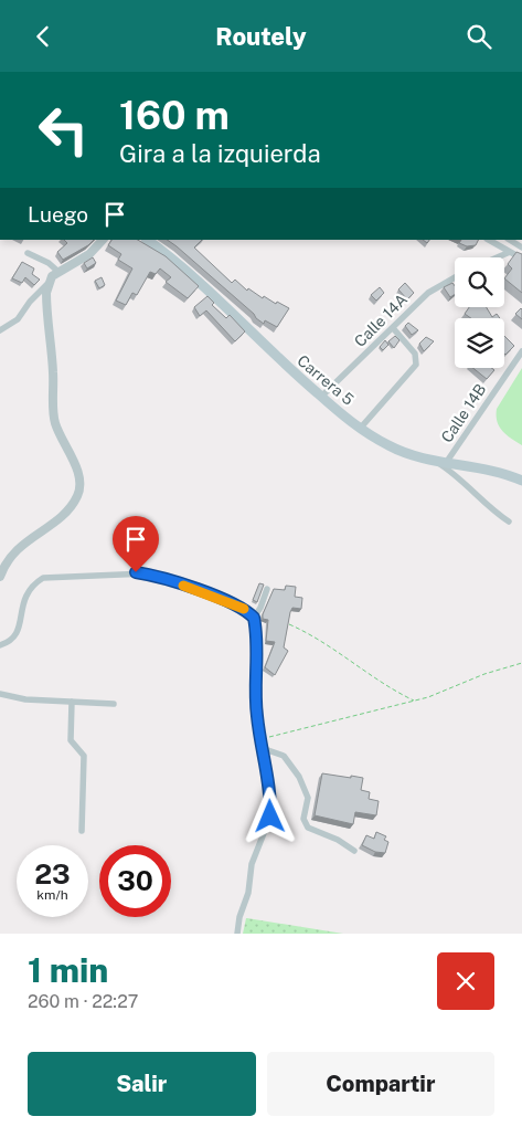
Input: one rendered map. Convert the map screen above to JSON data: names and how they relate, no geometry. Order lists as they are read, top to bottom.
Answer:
{
  "streets": {
    "main road": ["Carrera 5"],
    "street": ["Calle 14A", "Calle 14B"]
  },
  "crossings": [
    ["Calle 14A", "Carrera 5"],
    ["Carrera 5", "Calle 14B"]
  ],
  "page": {
    "header": "Routely",
    "turn": ["160 m", "Gira a la izquierda"],
    "then": "Luego",
    "speed": "23 km/h",
    "limit": "30",
    "heading": ["1 min", "260 m · 22:27"],
    "buttons": ["Salir", "Compartir"]
  }
}
